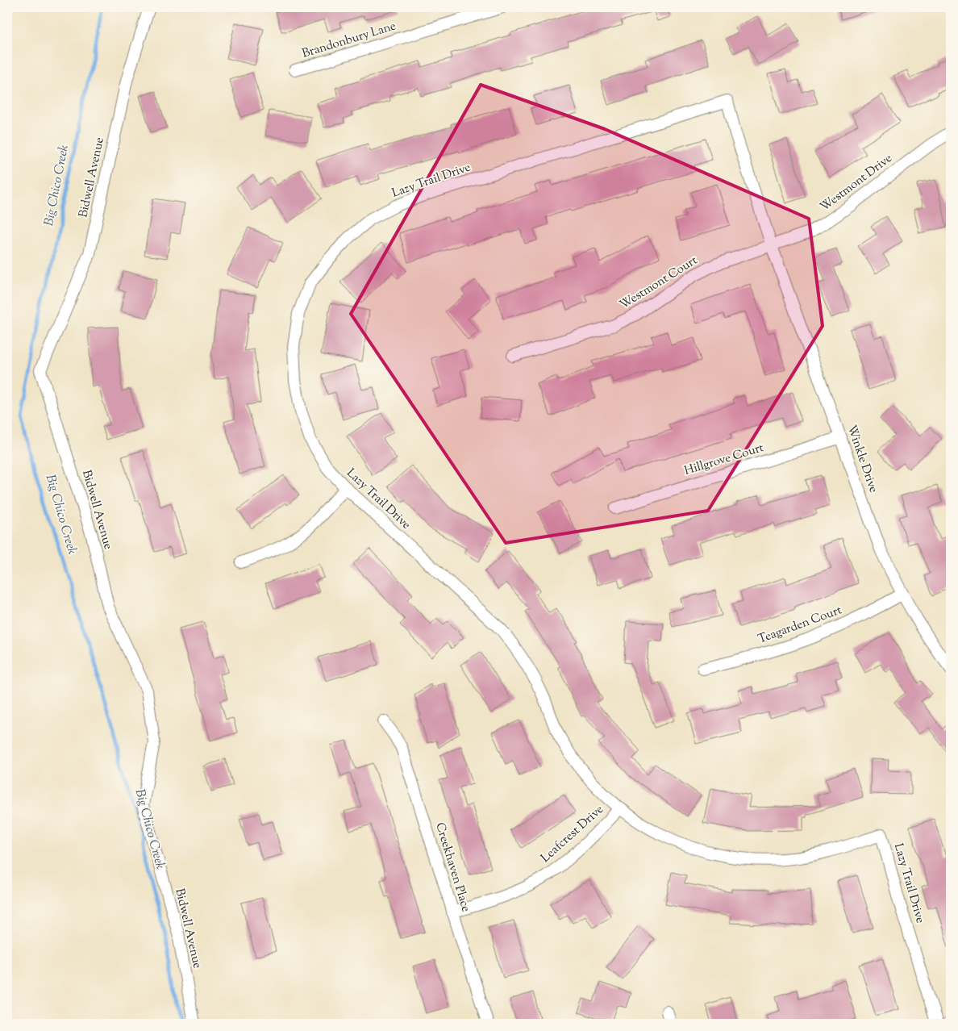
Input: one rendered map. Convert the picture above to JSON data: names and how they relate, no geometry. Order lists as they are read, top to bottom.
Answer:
{
  "streets": {
    "street": [
      "Brandonbury Lane",
      "Bidwell Avenue",
      "Lazy Trail Drive",
      "Westmont Drive",
      "Westmont Court",
      "Winkle Drive",
      "Hillgrove Court",
      "Teagarden Court",
      "Leafcrest Drive",
      "Creekhaven Place"
    ]
  },
  "crossings": [
    ["Lazy Trail Drive", "Westmont Drive"],
    ["Lazy Trail Drive", "Westmont Court"],
    ["Lazy Trail Drive", "Winkle Drive"],
    ["Lazy Trail Drive", "Leafcrest Drive"],
    ["Westmont Drive", "Westmont Court"],
    ["Westmont Drive", "Winkle Drive"],
    ["Westmont Court", "Winkle Drive"],
    ["Winkle Drive", "Hillgrove Court"],
    ["Winkle Drive", "Teagarden Court"],
    ["Leafcrest Drive", "Creekhaven Place"]
  ],
  "water": ["Big Chico Creek"]
}
